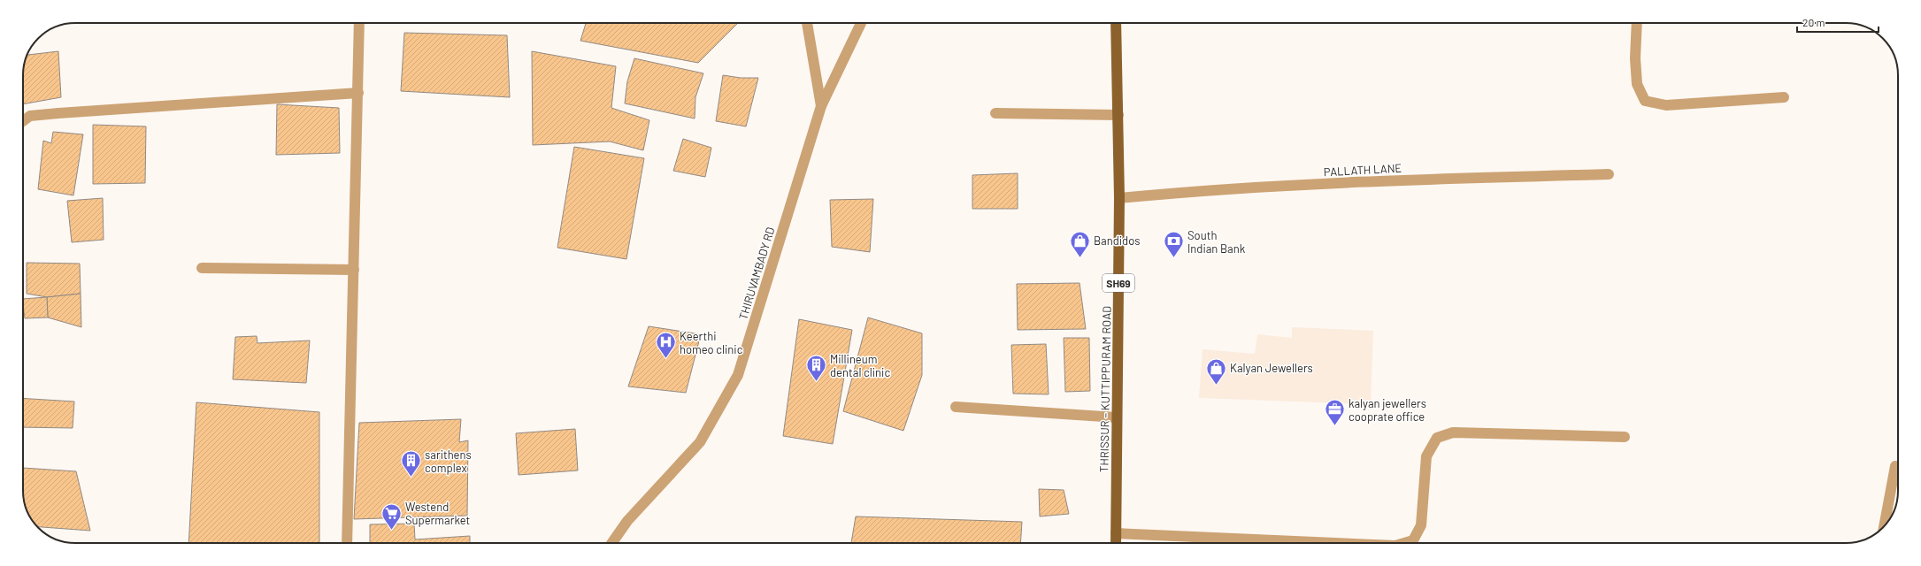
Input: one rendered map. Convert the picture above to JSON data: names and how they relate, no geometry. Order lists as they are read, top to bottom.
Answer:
{
  "streets": {
    "main road": ["SH69", "THRISSUR – KUTTIPPURAM ROAD"],
    "street": ["PALLATH LANE", "THIRUVAMBADY RD"]
  },
  "crossings": [
    ["PALLATH LANE", "THRISSUR – KUTTIPPURAM ROAD"]
  ],
  "places": {
    "shop": ["Bandidos", "Kalyan Jewellers"],
    "bank": ["South Indian Bank"],
    "hospital": ["Keerthi homeo clinic"],
    "building": ["Millineum dental clinic", "sarithens complex"],
    "office": ["kalyan jewellers cooprate office"],
    "supermarket": ["Westend Supermarket"]
  },
  "scale_bar": "20 m"
}
